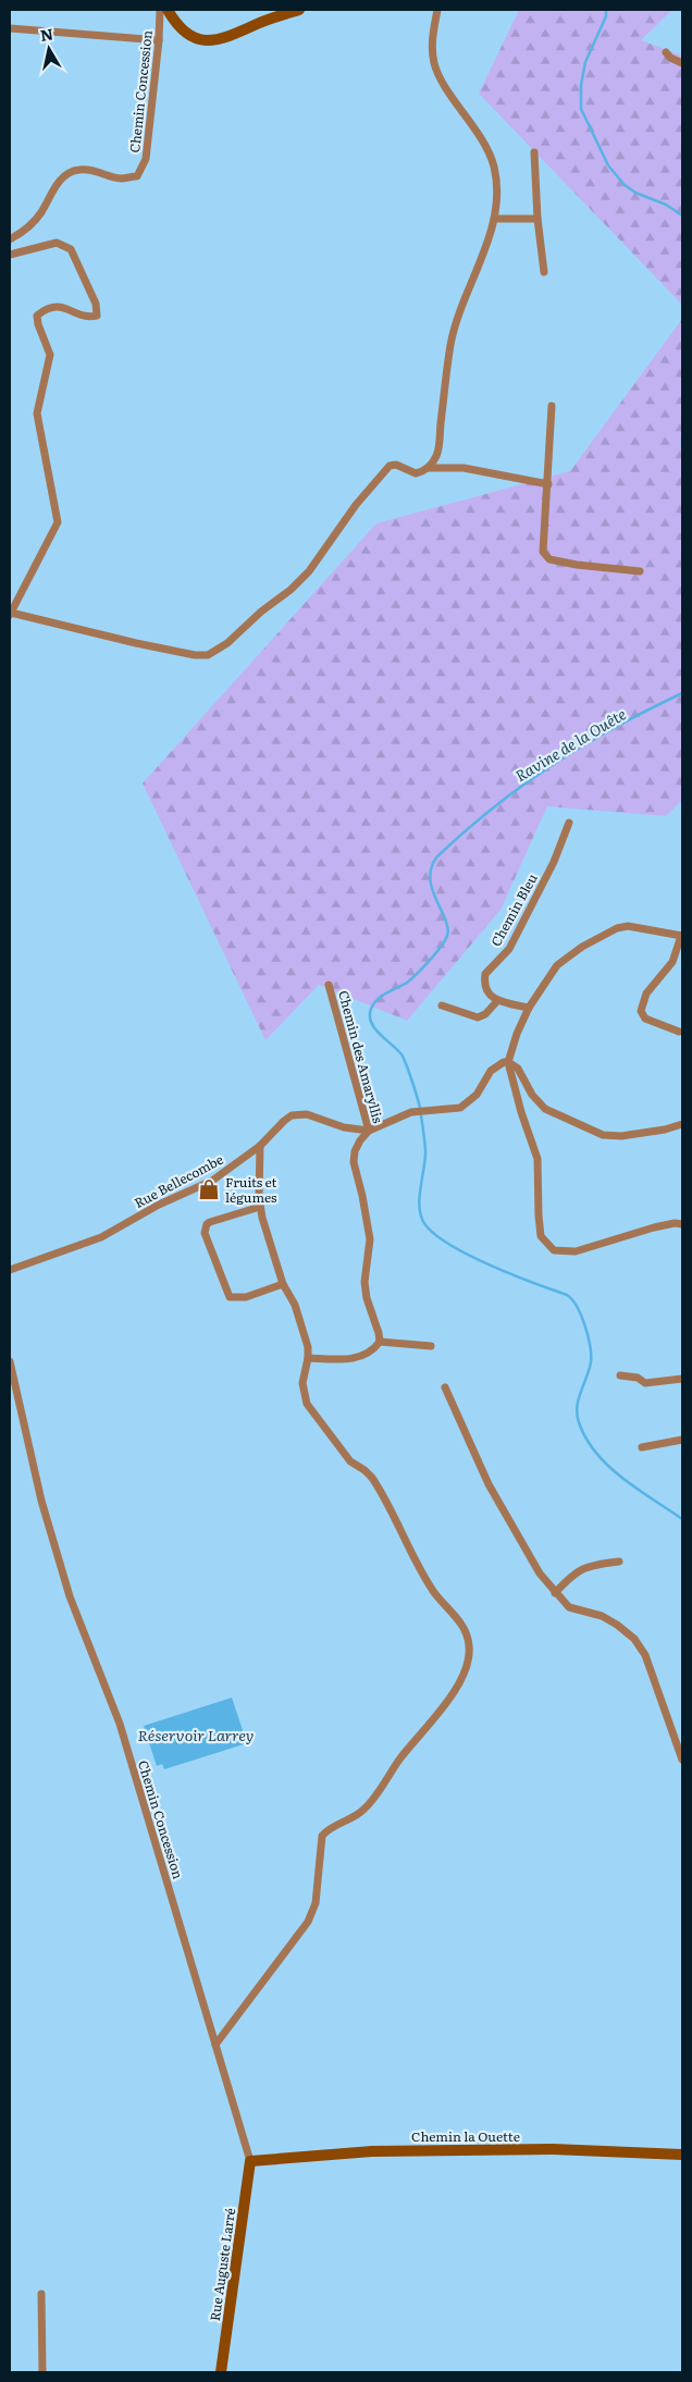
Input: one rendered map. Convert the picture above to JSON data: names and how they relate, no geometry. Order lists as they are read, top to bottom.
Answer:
{
  "streets": {
    "street": [
      "Chemin Concession",
      "Chemin Bleu",
      "Chemin des Amaryllis",
      "Rue Bellecombe",
      "Chemin la Ouette",
      "Rue Auguste Larré"
    ]
  },
  "crossings": [
    ["Chemin Concession", "Chemin la Ouette"],
    ["Chemin Concession", "Rue Auguste Larré"],
    ["Chemin des Amaryllis", "Rue Bellecombe"],
    ["Chemin la Ouette", "Rue Auguste Larré"]
  ],
  "water": ["Ravine de la Ouête", "Réservoir Larrey"],
  "places": {
    "shop": ["Fruits et légumes"]
  },
  "north": "top"
}
